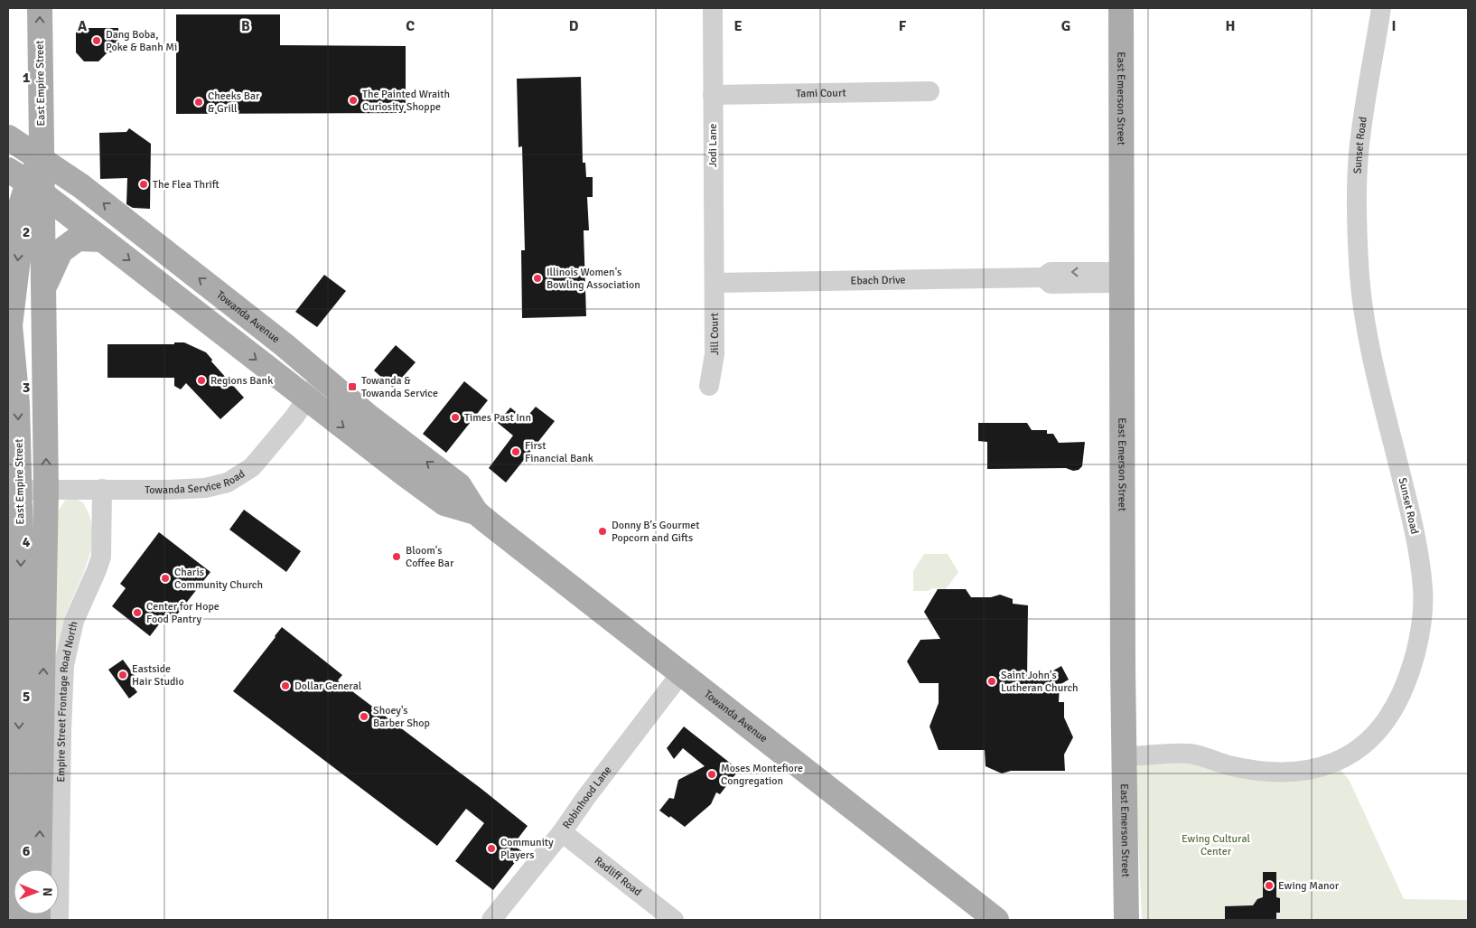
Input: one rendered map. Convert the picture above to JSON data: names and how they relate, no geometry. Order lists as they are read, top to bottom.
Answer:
{
  "streets": {
    "main road": ["East Empire Street", "East Emerson Street", "Towanda Avenue"],
    "street": [
      "Tami Court",
      "Jodi Lane",
      "Sunset Road",
      "Ebach Drive",
      "Jill Court",
      "Towanda Service Road",
      "Empire Street Frontage Road North",
      "Robinhood Lane",
      "Radliff Road"
    ]
  },
  "crossings": [
    ["East Empire Street", "Towanda Avenue"],
    ["East Empire Street", "Towanda Service Road"],
    ["Tami Court", "Jodi Lane"],
    ["East Emerson Street", "Sunset Road"],
    ["East Emerson Street", "Ebach Drive"],
    ["Jodi Lane", "Ebach Drive"],
    ["Jodi Lane", "Jill Court"],
    ["Ebach Drive", "Jill Court"],
    ["Towanda Avenue", "Towanda Service Road"],
    ["Towanda Avenue", "Robinhood Lane"],
    ["Towanda Service Road", "Empire Street Frontage Road North"],
    ["Robinhood Lane", "Radliff Road"]
  ],
  "parks": ["Ewing Cultural Center"],
  "places": {
    "other": [
      "Dang Boba, Poke & Banh Mi",
      "The Painted Wraith Curiosity Shoppe",
      "Cheeks Bar & Grill",
      "The Flea Thrift",
      "Illinois Women's Bowling Association",
      "Regions Bank",
      "Times Past Inn",
      "First Financial Bank",
      "Donny B's Gourmet Popcorn and Gifts",
      "Bloom's Coffee Bar",
      "Charis Community Church",
      "Center for Hope Food Pantry",
      "Eastside Hair Studio",
      "Saint John's Lutheran Church",
      "Dollar General",
      "Shoey's Barber Shop",
      "Moses Montefiore Congregation",
      "Community Players",
      "Ewing Manor"
    ],
    "transit": ["Towanda & Towanda Service"]
  },
  "north": "right",
  "grid": {
    "columns": [
      "A",
      "B",
      "C",
      "D",
      "E",
      "F",
      "G",
      "H",
      "I"
    ],
    "rows": [
      "1",
      "2",
      "3",
      "4",
      "5",
      "6"
    ]
  }
}
